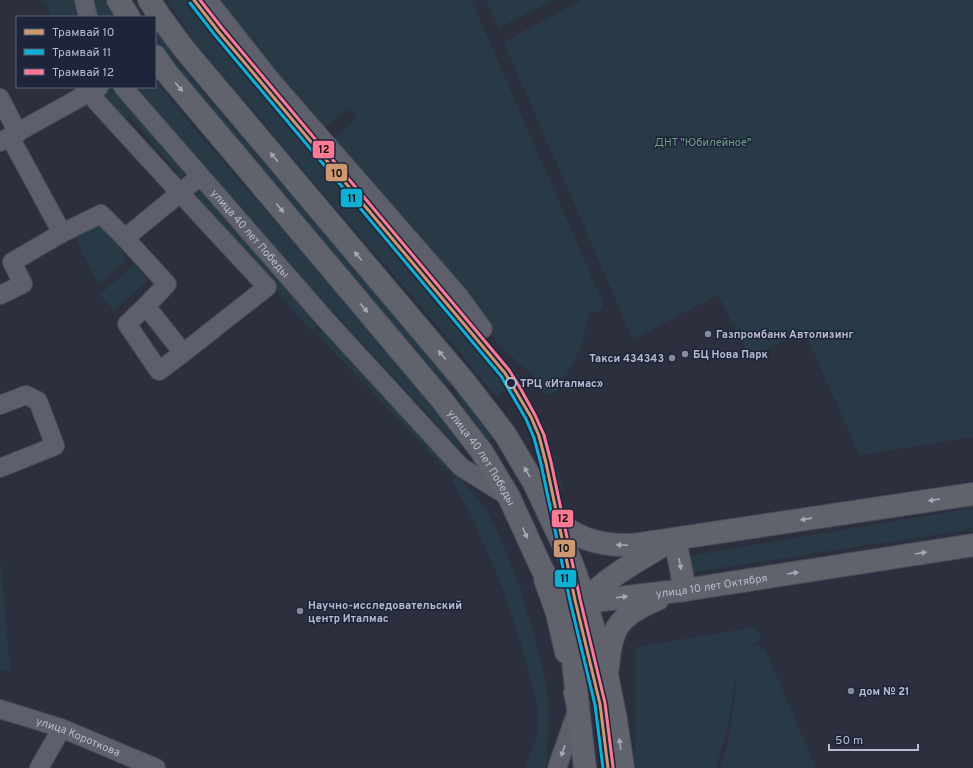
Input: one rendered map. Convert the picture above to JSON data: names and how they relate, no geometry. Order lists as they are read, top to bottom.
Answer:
{
  "streets": {
    "main road": ["улица 40 лет Победы", "улица 10 лет Октября"],
    "street": ["улица Короткова"]
  },
  "crossings": [
    ["улица 40 лет Победы", "улица 10 лет Октября"]
  ],
  "parks": ["ДНТ \"Юбилейное\""],
  "places": [
    "Газпромбанк Автолизинг",
    "БЦ Нова Парк",
    "Такси 434343",
    "ТРЦ «Италмас»",
    "Научно-исследовательский центр Италмас",
    "дом № 21"
  ],
  "lines": ["tram line 10", "tram line 12", "tram line 11"],
  "legend": ["Трамвай 10", "Трамвай 11", "Трамвай 12"],
  "scale_bar": "50 m"
}
